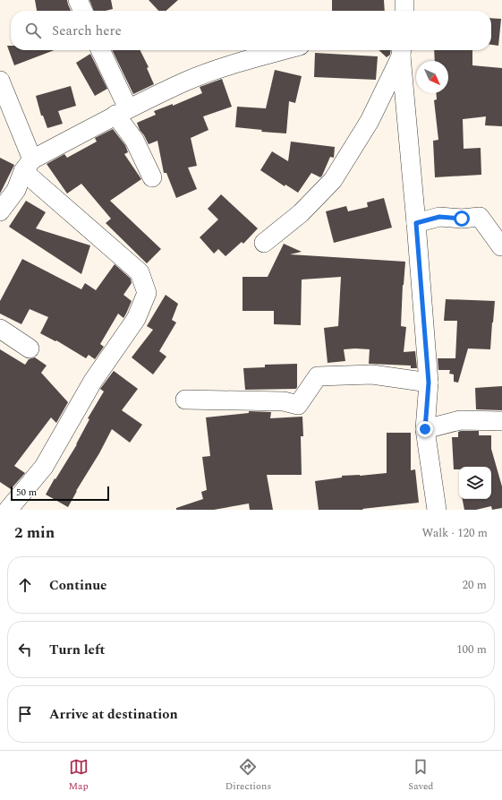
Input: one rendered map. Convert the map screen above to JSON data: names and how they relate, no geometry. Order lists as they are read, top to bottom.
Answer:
{
  "scale_bar": "50 m",
  "north": "bottom right",
  "page": {
    "search": "Search here",
    "scale": "50 m",
    "heading": ["2 min", "Walk · 120 m"],
    "list": [
      ["Continue", "20 m"],
      ["Turn left", "100 m"],
      "Arrive at destination"
    ],
    "nav": ["Map", "Directions", "Saved"]
  }
}
